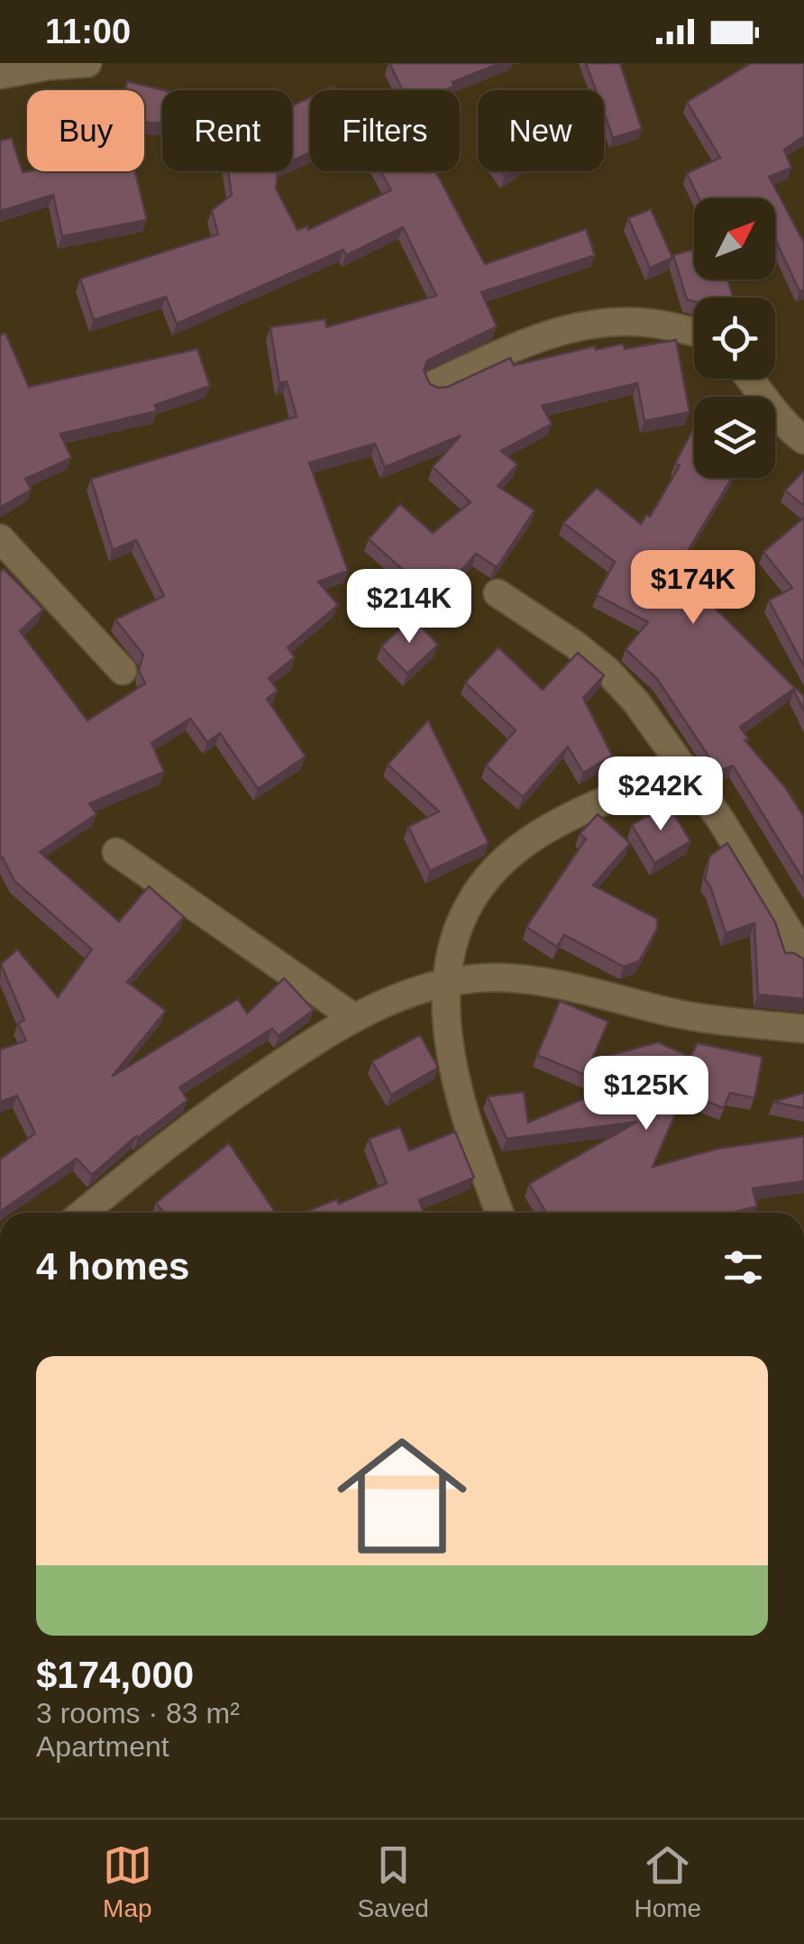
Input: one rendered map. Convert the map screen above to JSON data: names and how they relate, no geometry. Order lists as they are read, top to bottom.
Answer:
{
  "north": "top right",
  "page": {
    "status": "11:00",
    "chip": [
      "Buy",
      "Rent",
      "Filters",
      "New"
    ],
    "price": [
      "$174K",
      "$214K",
      "$242K",
      "$125K"
    ],
    "heading": "4 homes",
    "list": [
      {
        "name": "$174,000",
        "note": "3 rooms · 83 m² · Apartment"
      }
    ],
    "tabs": ["Map", "Saved", "Home"]
  }
}
